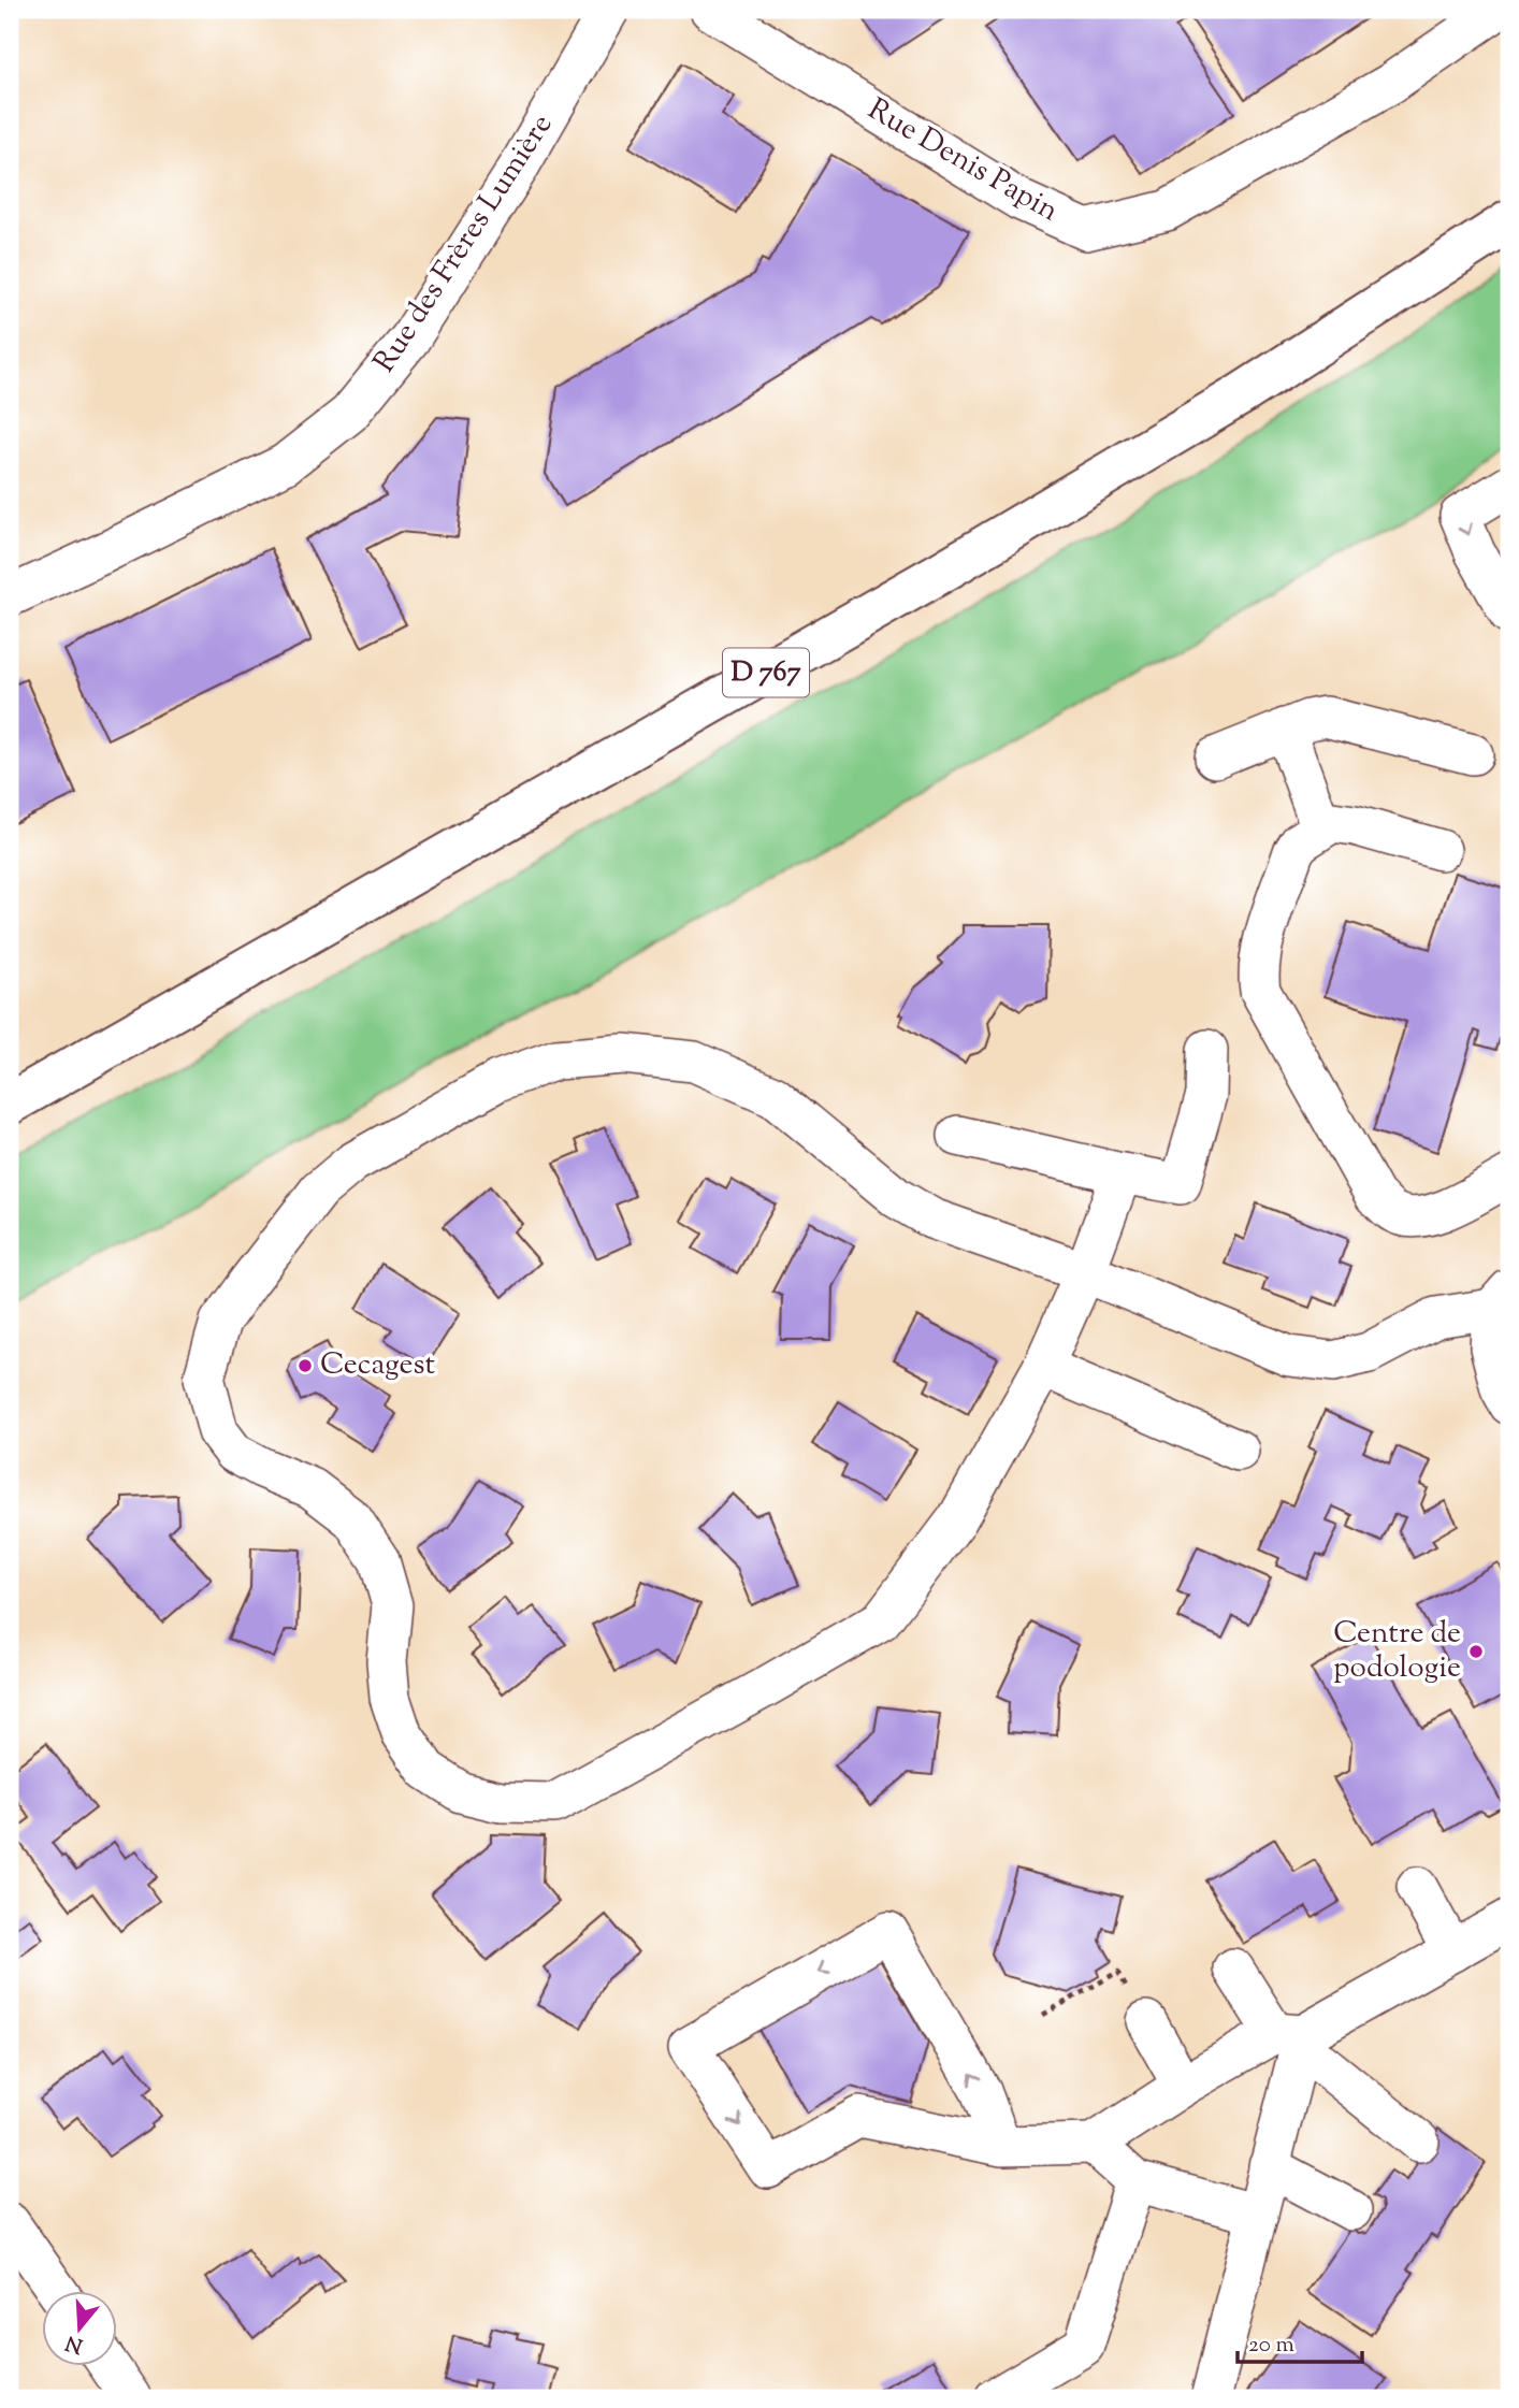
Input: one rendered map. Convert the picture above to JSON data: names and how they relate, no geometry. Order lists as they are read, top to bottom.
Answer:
{
  "streets": {
    "main road": ["D 767"],
    "street": ["Rue Denis Papin", "Rue des Frères Lumière"]
  },
  "places": ["Cecagest", "Centre de podologie"],
  "scale_bar": "20 m",
  "north": "bottom"
}
